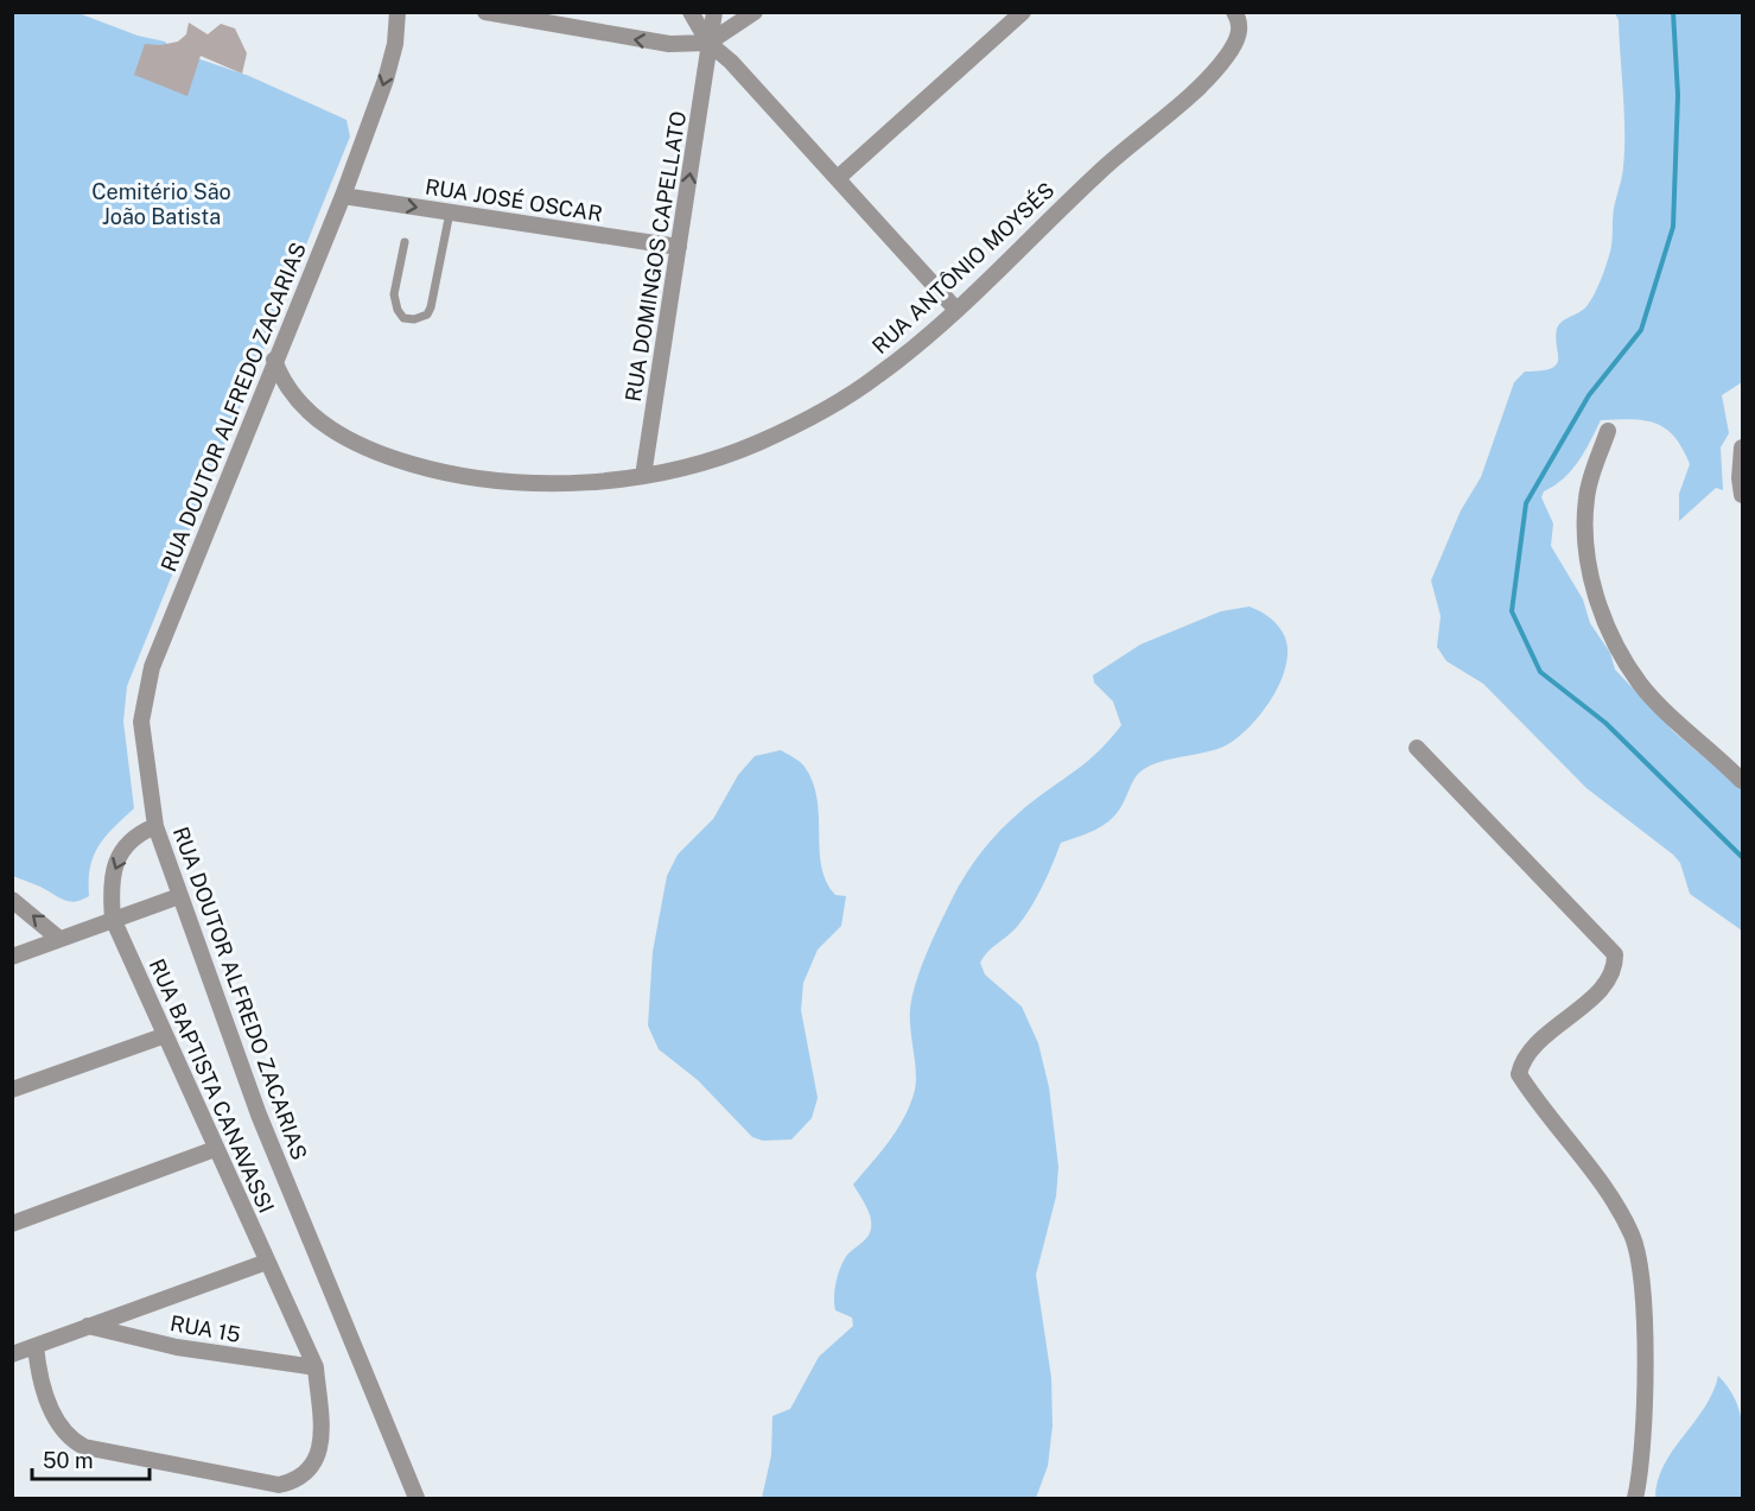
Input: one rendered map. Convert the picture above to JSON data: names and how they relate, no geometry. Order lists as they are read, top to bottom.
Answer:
{
  "streets": {
    "street": [
      "RUA JOSÉ OSCAR",
      "RUA DOMINGOS CAPELLATO",
      "RUA ANTÔNIO MOYSÉS",
      "RUA DOUTOR ALFREDO ZACARIAS",
      "RUA BAPTISTA CANAVASSI",
      "RUA 15"
    ]
  },
  "crossings": [
    ["RUA JOSÉ OSCAR", "RUA DOMINGOS CAPELLATO"],
    ["RUA JOSÉ OSCAR", "RUA DOUTOR ALFREDO ZACARIAS"],
    ["RUA DOMINGOS CAPELLATO", "RUA ANTÔNIO MOYSÉS"],
    ["RUA ANTÔNIO MOYSÉS", "RUA DOUTOR ALFREDO ZACARIAS"],
    ["RUA BAPTISTA CANAVASSI", "RUA 15"]
  ],
  "one_way": ["RUA DOMINGOS CAPELLATO"],
  "parks": ["Cemitério São João Batista"],
  "scale_bar": "50 m"
}
